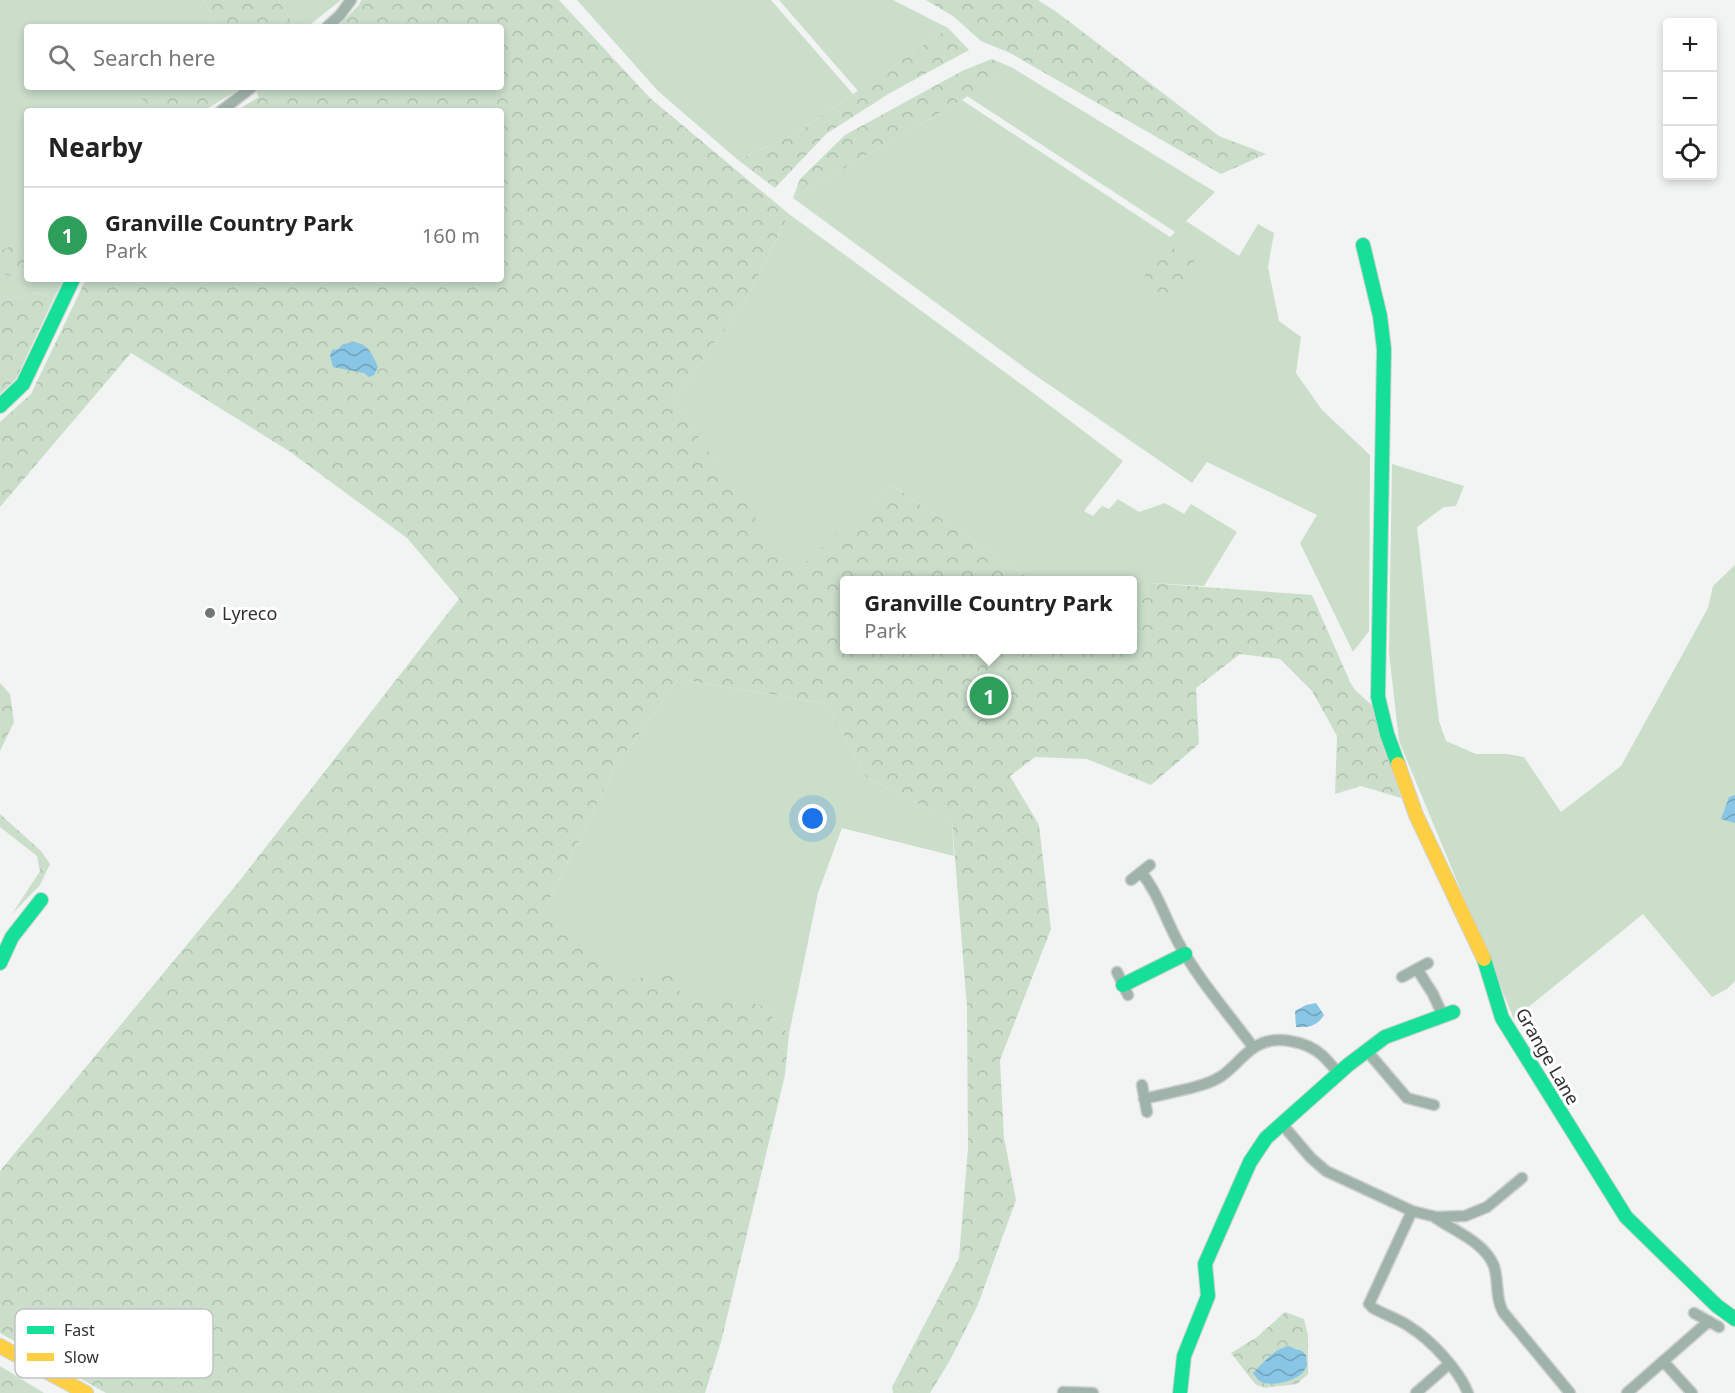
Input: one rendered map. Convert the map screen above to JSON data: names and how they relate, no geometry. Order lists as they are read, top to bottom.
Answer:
{
  "streets": {
    "street": ["Grange Lane"]
  },
  "places": ["Lyreco"],
  "legend": ["Fast", "Slow"],
  "page": {
    "map_buttons": ["+", "−"],
    "search": "Search here",
    "heading": "Nearby",
    "list": [
      {
        "mark": "1",
        "name": "Granville Country Park",
        "note": "Park",
        "value": "160 m"
      }
    ],
    "popup": ["Granville Country Park", "Park"],
    "pins": "1"
  }
}
